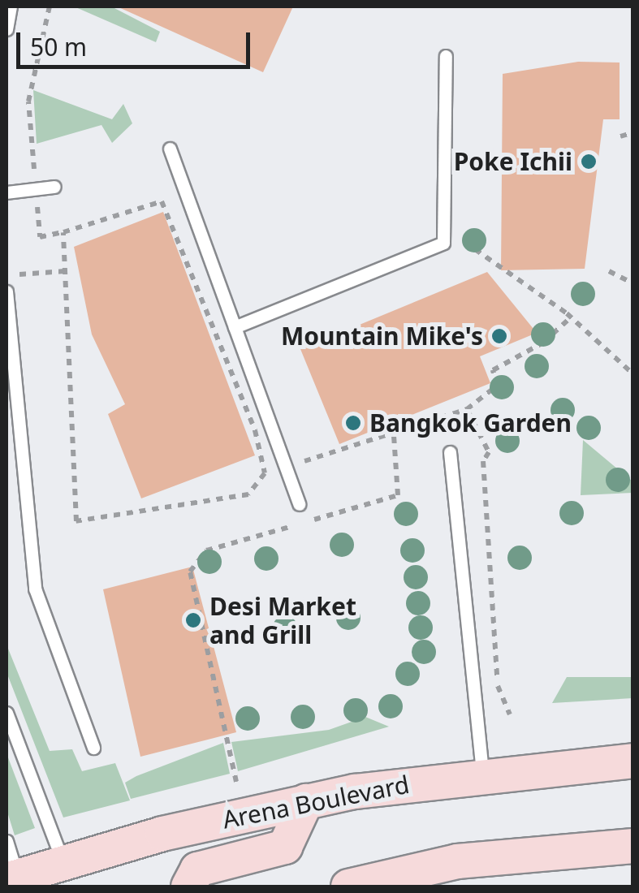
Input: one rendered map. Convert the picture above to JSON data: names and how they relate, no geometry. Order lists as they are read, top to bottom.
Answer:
{
  "streets": {
    "main road": ["Arena Boulevard"]
  },
  "places": [
    "Poke Ichii",
    "Mountain Mike's",
    "Bangkok Garden",
    "Desi Market and Grill"
  ],
  "scale_bar": "50 m"
}
